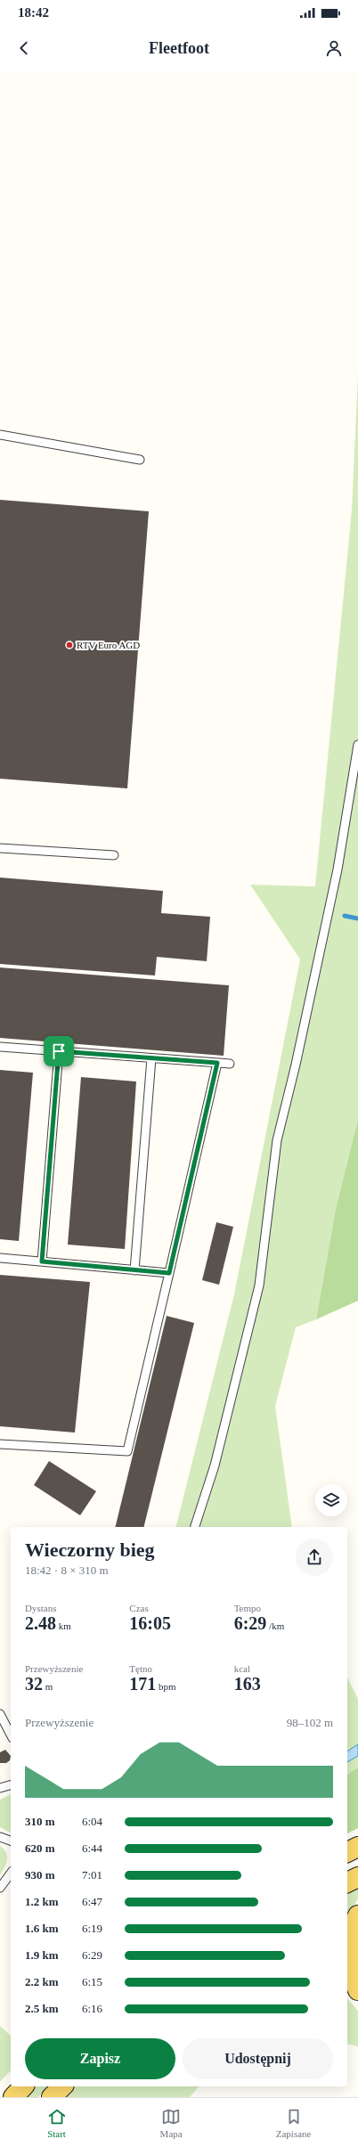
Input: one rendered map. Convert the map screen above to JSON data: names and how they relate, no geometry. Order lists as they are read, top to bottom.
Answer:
{
  "places": ["RTV Euro AGD"],
  "page": {
    "status": "18:42",
    "header": "Fleetfoot",
    "heading": ["Wieczorny bieg", "18:42 · 8 × 310 m"],
    "stats": [
      ["Dystans", "2.48 km"],
      ["Czas", "16:05"],
      ["Tempo", "6:29 /km"],
      ["Przewyższenie", "32 m"],
      ["Tętno", "171 bpm"],
      ["kcal", "163"]
    ],
    "chart": ["Przewyższenie", "98–102 m"],
    "list": [
      {
        "name": "310 m",
        "note": "6:04"
      },
      {
        "name": "620 m",
        "note": "6:44"
      },
      {
        "name": "930 m",
        "note": "7:01"
      },
      {
        "name": "1.2 km",
        "note": "6:47"
      },
      {
        "name": "1.6 km",
        "note": "6:19"
      },
      {
        "name": "1.9 km",
        "note": "6:29"
      },
      {
        "name": "2.2 km",
        "note": "6:15"
      },
      {
        "name": "2.5 km",
        "note": "6:16"
      }
    ],
    "buttons": ["Zapisz", "Udostępnij"],
    "tabs": ["Start", "Mapa", "Zapisane"]
  }
}
